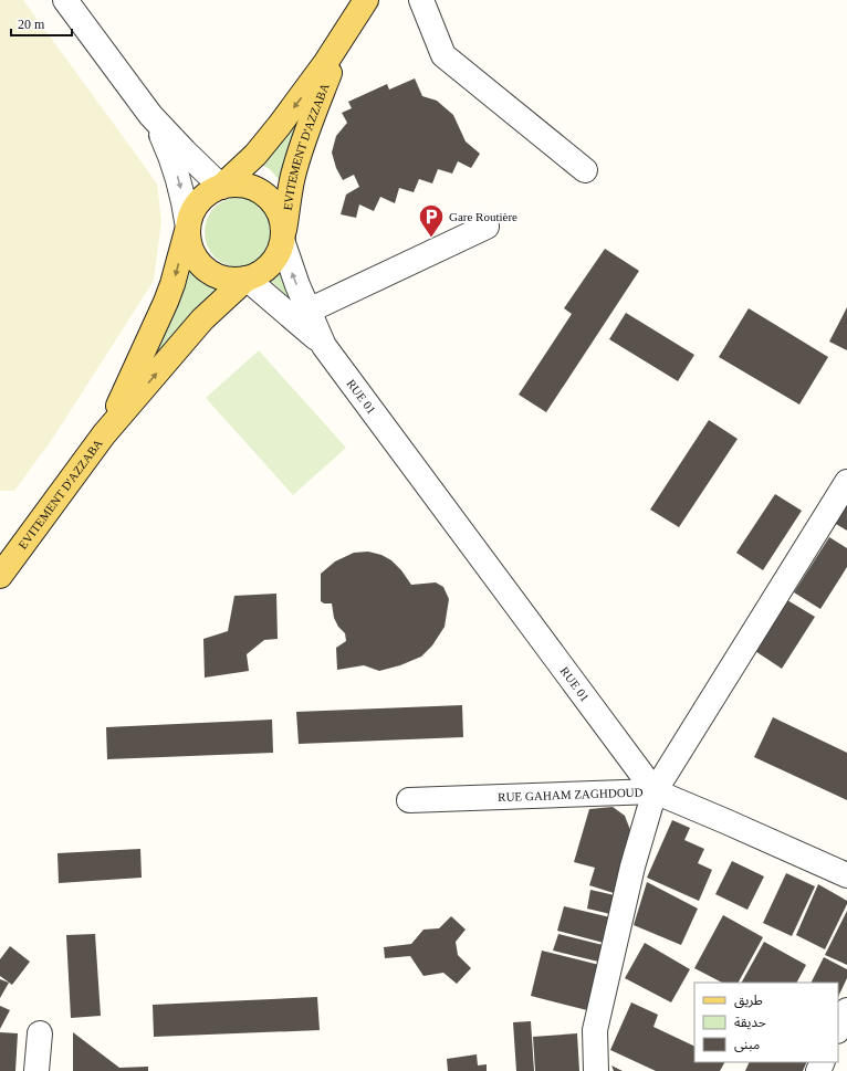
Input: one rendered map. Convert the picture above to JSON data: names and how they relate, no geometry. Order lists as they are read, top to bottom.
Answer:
{
  "streets": {
    "main road": ["EVITEMENT D'AZZABA"],
    "street": ["RUE 01", "RUE GAHAM ZAGHDOUD"]
  },
  "crossings": [
    ["RUE 01", "RUE GAHAM ZAGHDOUD"]
  ],
  "places": {
    "parking": ["Gare Routière"]
  },
  "legend": ["طريق", "حديقة", "مبنى"],
  "scale_bar": "20 m"
}
